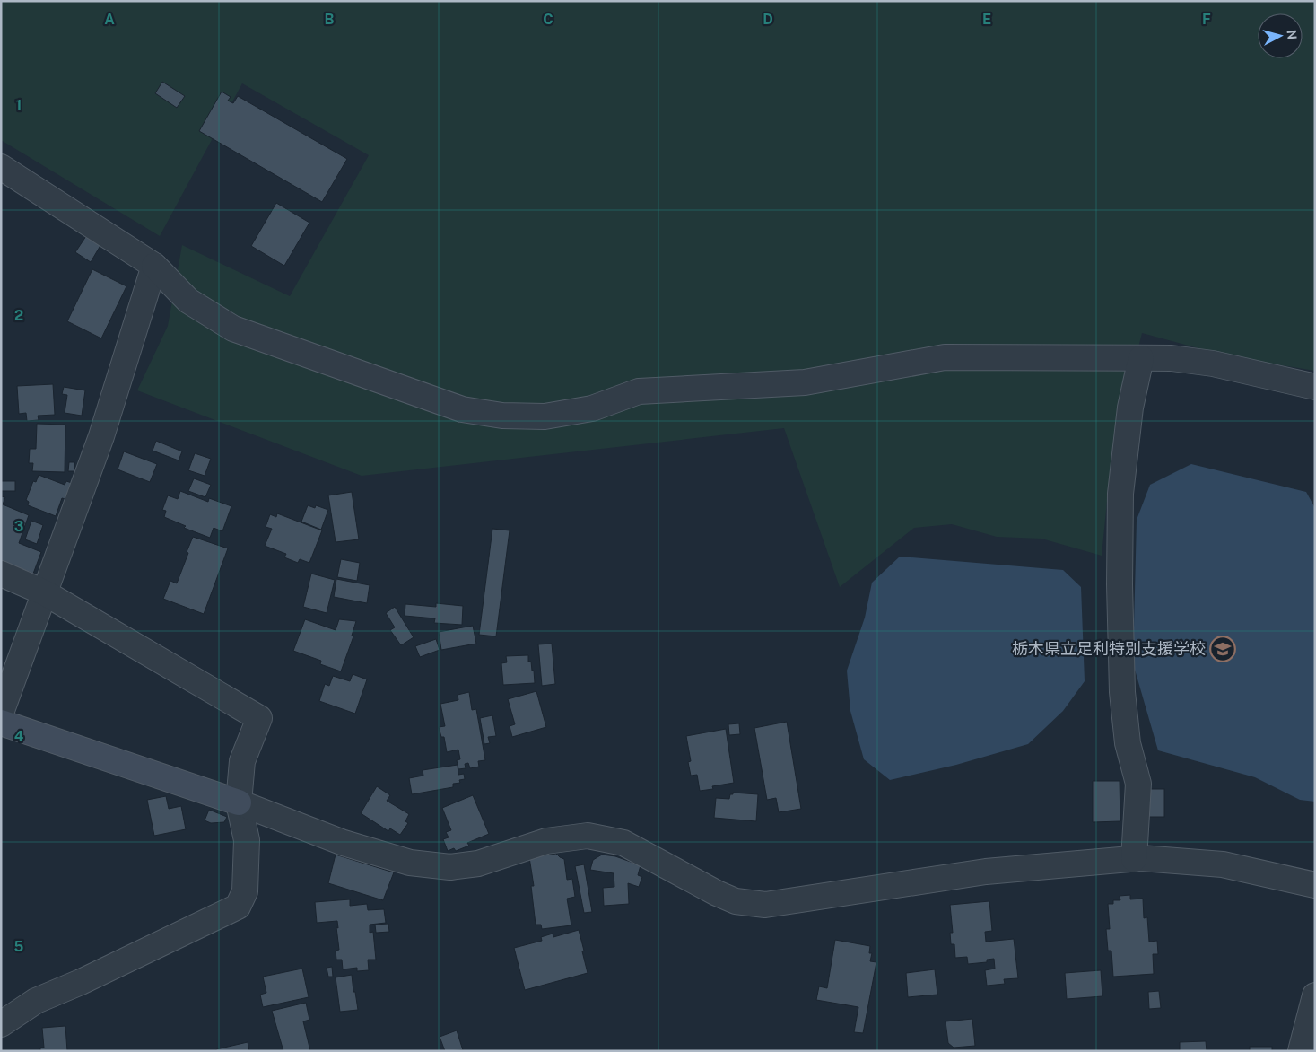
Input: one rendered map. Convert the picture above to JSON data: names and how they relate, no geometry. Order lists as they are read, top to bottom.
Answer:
{
  "places": {
    "school or university": ["栃木県立足利特別支援学校"]
  },
  "north": "right",
  "grid": {
    "columns": [
      "A",
      "B",
      "C",
      "D",
      "E",
      "F"
    ],
    "rows": [
      "1",
      "2",
      "3",
      "4",
      "5"
    ]
  }
}
